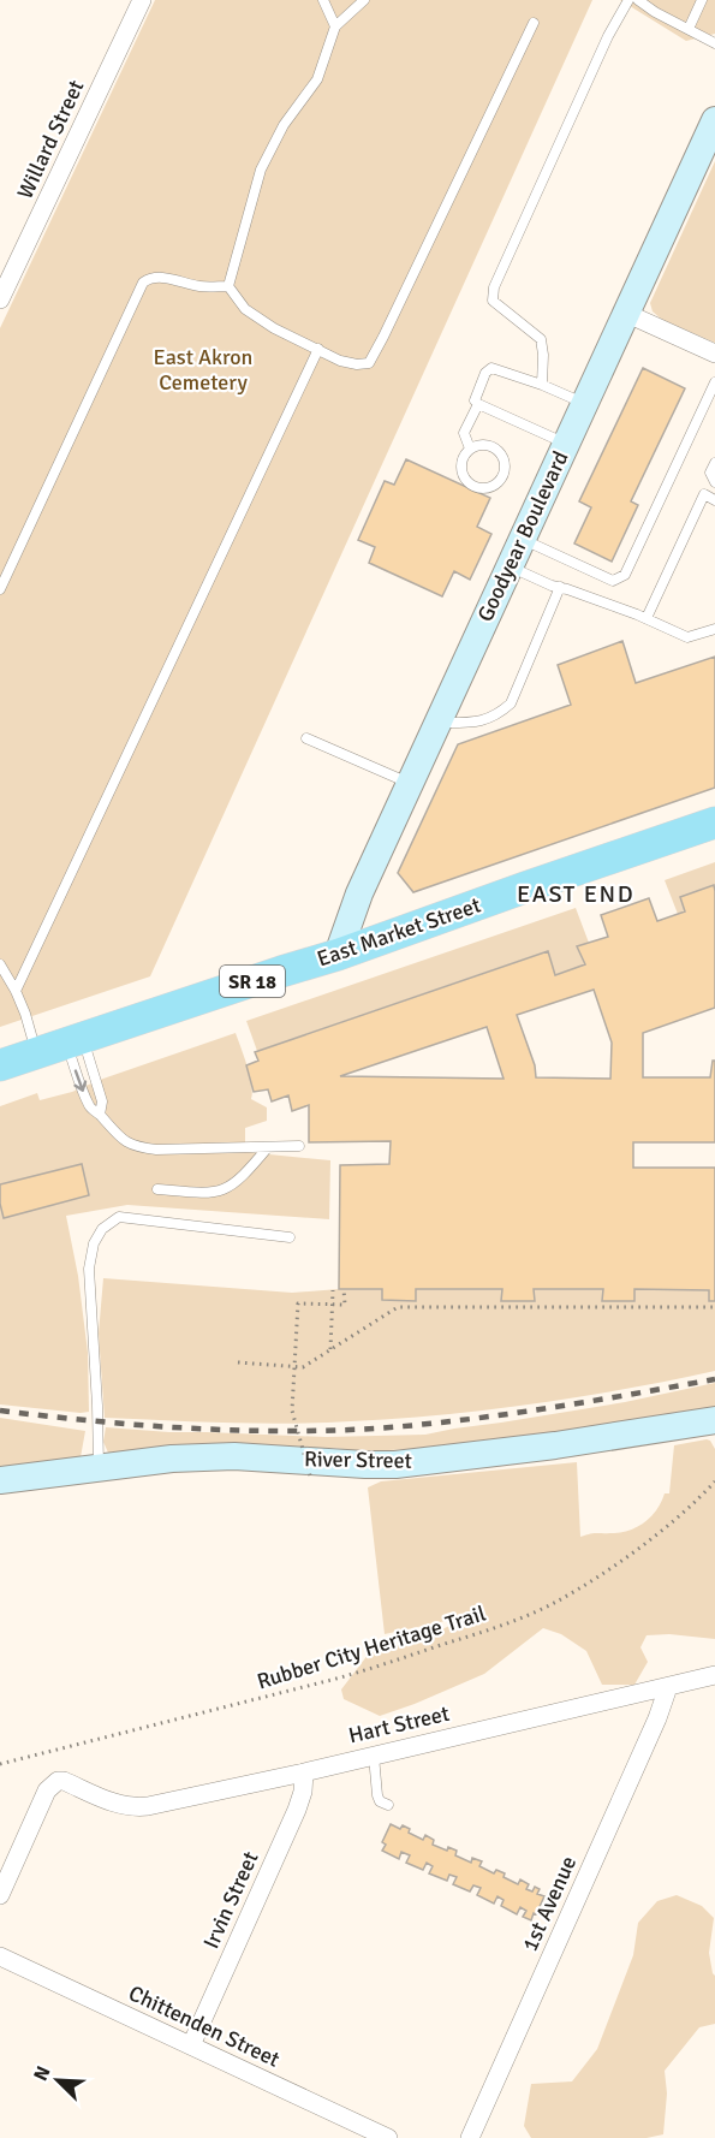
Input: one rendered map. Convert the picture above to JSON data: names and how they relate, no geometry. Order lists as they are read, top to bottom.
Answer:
{
  "streets": {
    "main road": ["East Market Street", "SR 18"],
    "street": [
      "Willard Street",
      "Goodyear Boulevard",
      "River Street",
      "Hart Street",
      "Irvin Street",
      "1st Avenue",
      "Chittenden Street"
    ],
    "path": ["Rubber City Heritage Trail"]
  },
  "crossings": [
    ["Goodyear Boulevard", "East Market Street"],
    ["Hart Street", "Irvin Street"],
    ["Hart Street", "1st Avenue"],
    ["Irvin Street", "Chittenden Street"]
  ],
  "districts": ["EAST END"],
  "parks": ["East Akron Cemetery"],
  "north": "top left"
}
